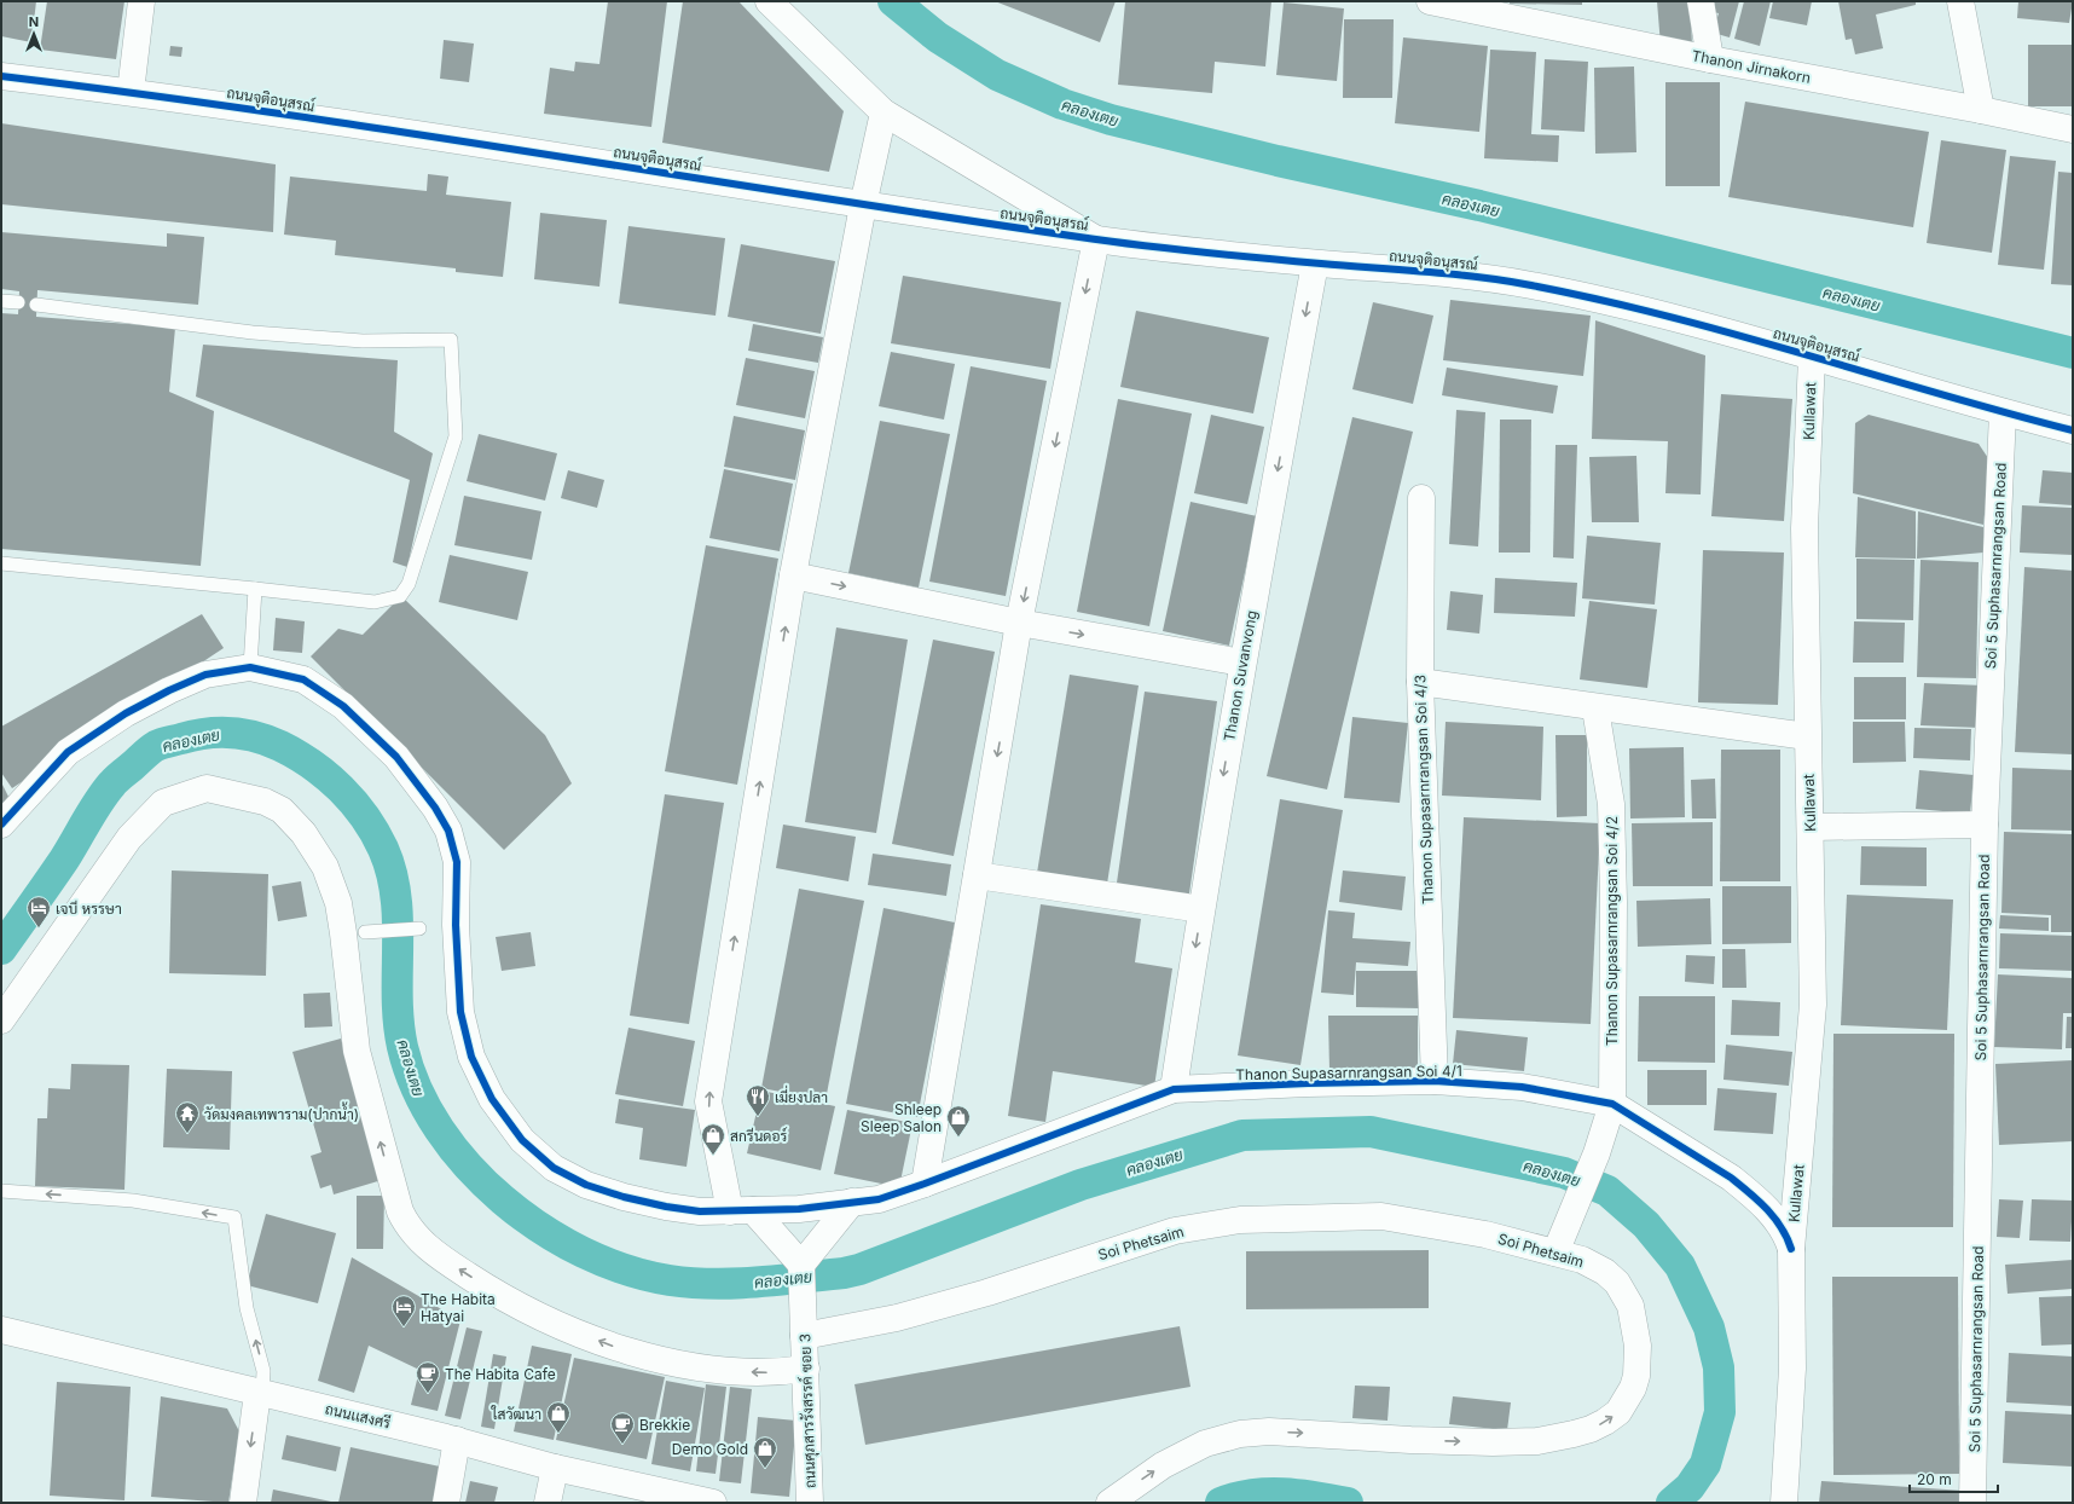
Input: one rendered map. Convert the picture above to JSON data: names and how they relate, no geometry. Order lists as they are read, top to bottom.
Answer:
{
  "streets": {
    "street": [
      "Thanon Jirnakorn",
      "ถนนจุติอนุสรณ์",
      "Kullawat",
      "Soi 5 Suphasarnrangsan Road",
      "Thanon Suvanvong",
      "Thanon Supasarnrangsan Soi 4/3",
      "Thanon Supasarnrangsan Soi 4/2",
      "Thanon Supasarnrangsan Soi 4/1",
      "Soi Phetsaim",
      "ถนนศุภสารรังสรรค์ ซอย 3",
      "ถนนเเสงศรี"
    ]
  },
  "crossings": [
    ["ถนนจุติอนุสรณ์", "Kullawat"],
    ["ถนนจุติอนุสรณ์", "Soi 5 Suphasarnrangsan Road"],
    ["ถนนจุติอนุสรณ์", "Thanon Suvanvong"],
    ["Kullawat", "Thanon Supasarnrangsan Soi 4/1"],
    ["Thanon Suvanvong", "Thanon Supasarnrangsan Soi 4/1"],
    ["Thanon Supasarnrangsan Soi 4/3", "Thanon Supasarnrangsan Soi 4/1"],
    ["Thanon Supasarnrangsan Soi 4/2", "Thanon Supasarnrangsan Soi 4/1"],
    ["Thanon Supasarnrangsan Soi 4/2", "Soi Phetsaim"],
    ["Soi Phetsaim", "ถนนศุภสารรังสรรค์ ซอย 3"]
  ],
  "water": ["คลองเตย"],
  "places": {
    "hotel": ["เจบี หรรษา", "The Habita Hatyai"],
    "restaurant": ["เมี่ยงปลา"],
    "temple": ["วัดมงคลเทพาราม(ปากน้ำ)"],
    "shop": [
      "Shleep Sleep Salon",
      "สกรีนดอร์",
      "ใสวัฒนา",
      "Demo Gold"
    ],
    "cafe": ["The Habita Cafe", "Brekkie"]
  },
  "scale_bar": "20 m",
  "north": "top"
}
